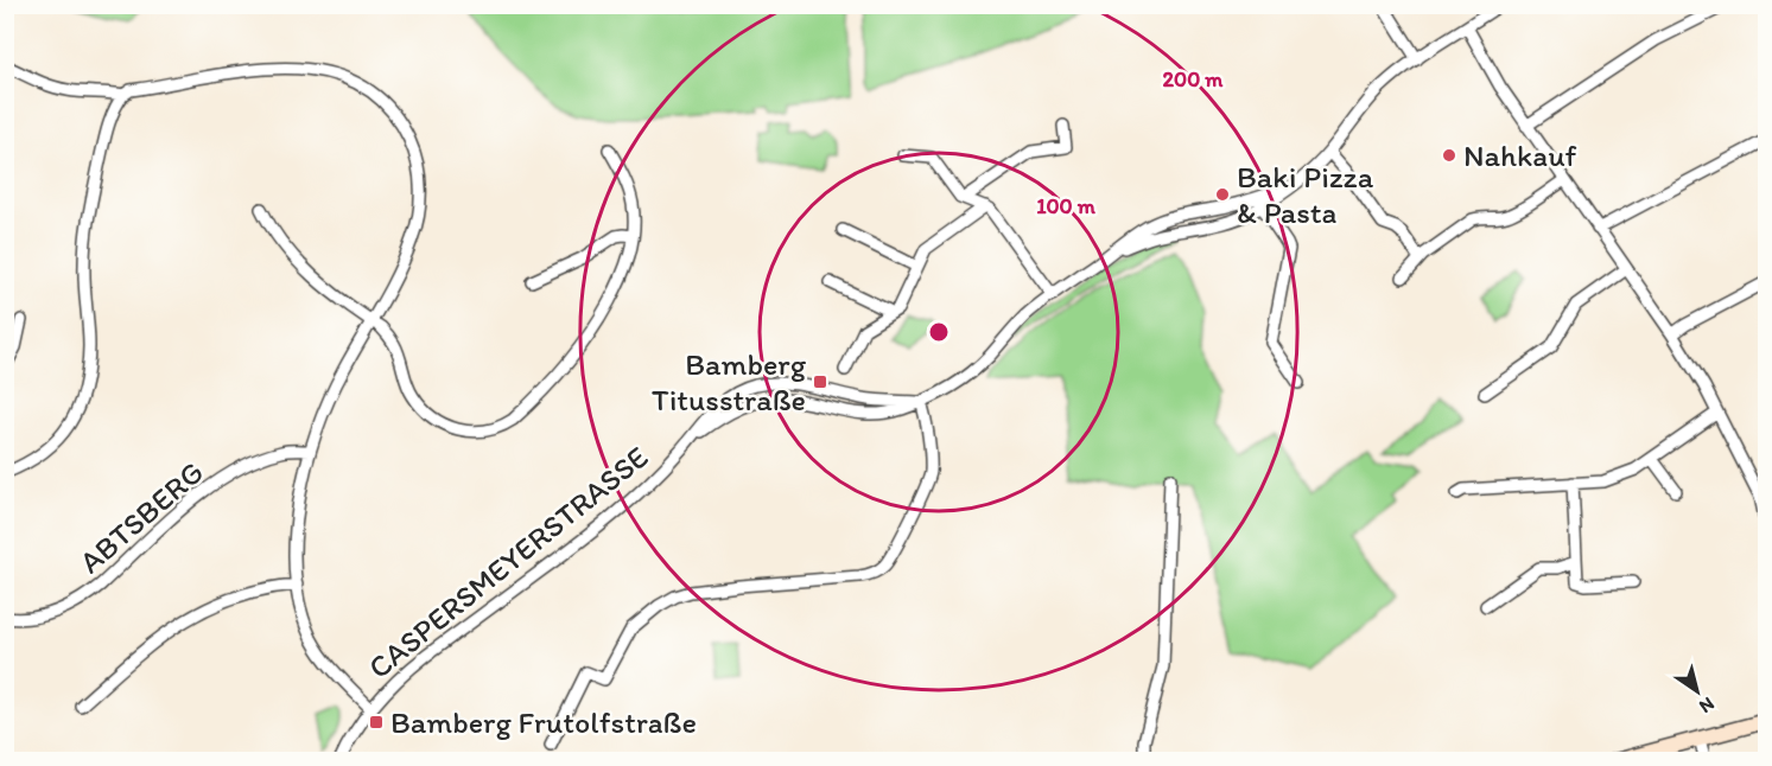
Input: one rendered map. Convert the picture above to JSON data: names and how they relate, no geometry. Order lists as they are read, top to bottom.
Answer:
{
  "streets": {
    "street": ["ABTSBERG", "CASPERSMEYERSTRASSE"]
  },
  "places": {
    "other": ["Nahkauf", "Baki Pizza & Pasta"],
    "transit": ["Bamberg Titusstraße", "Bamberg Frutolfstraße"]
  },
  "north": "bottom right",
  "rings": ["200 m", "100 m"]
}
